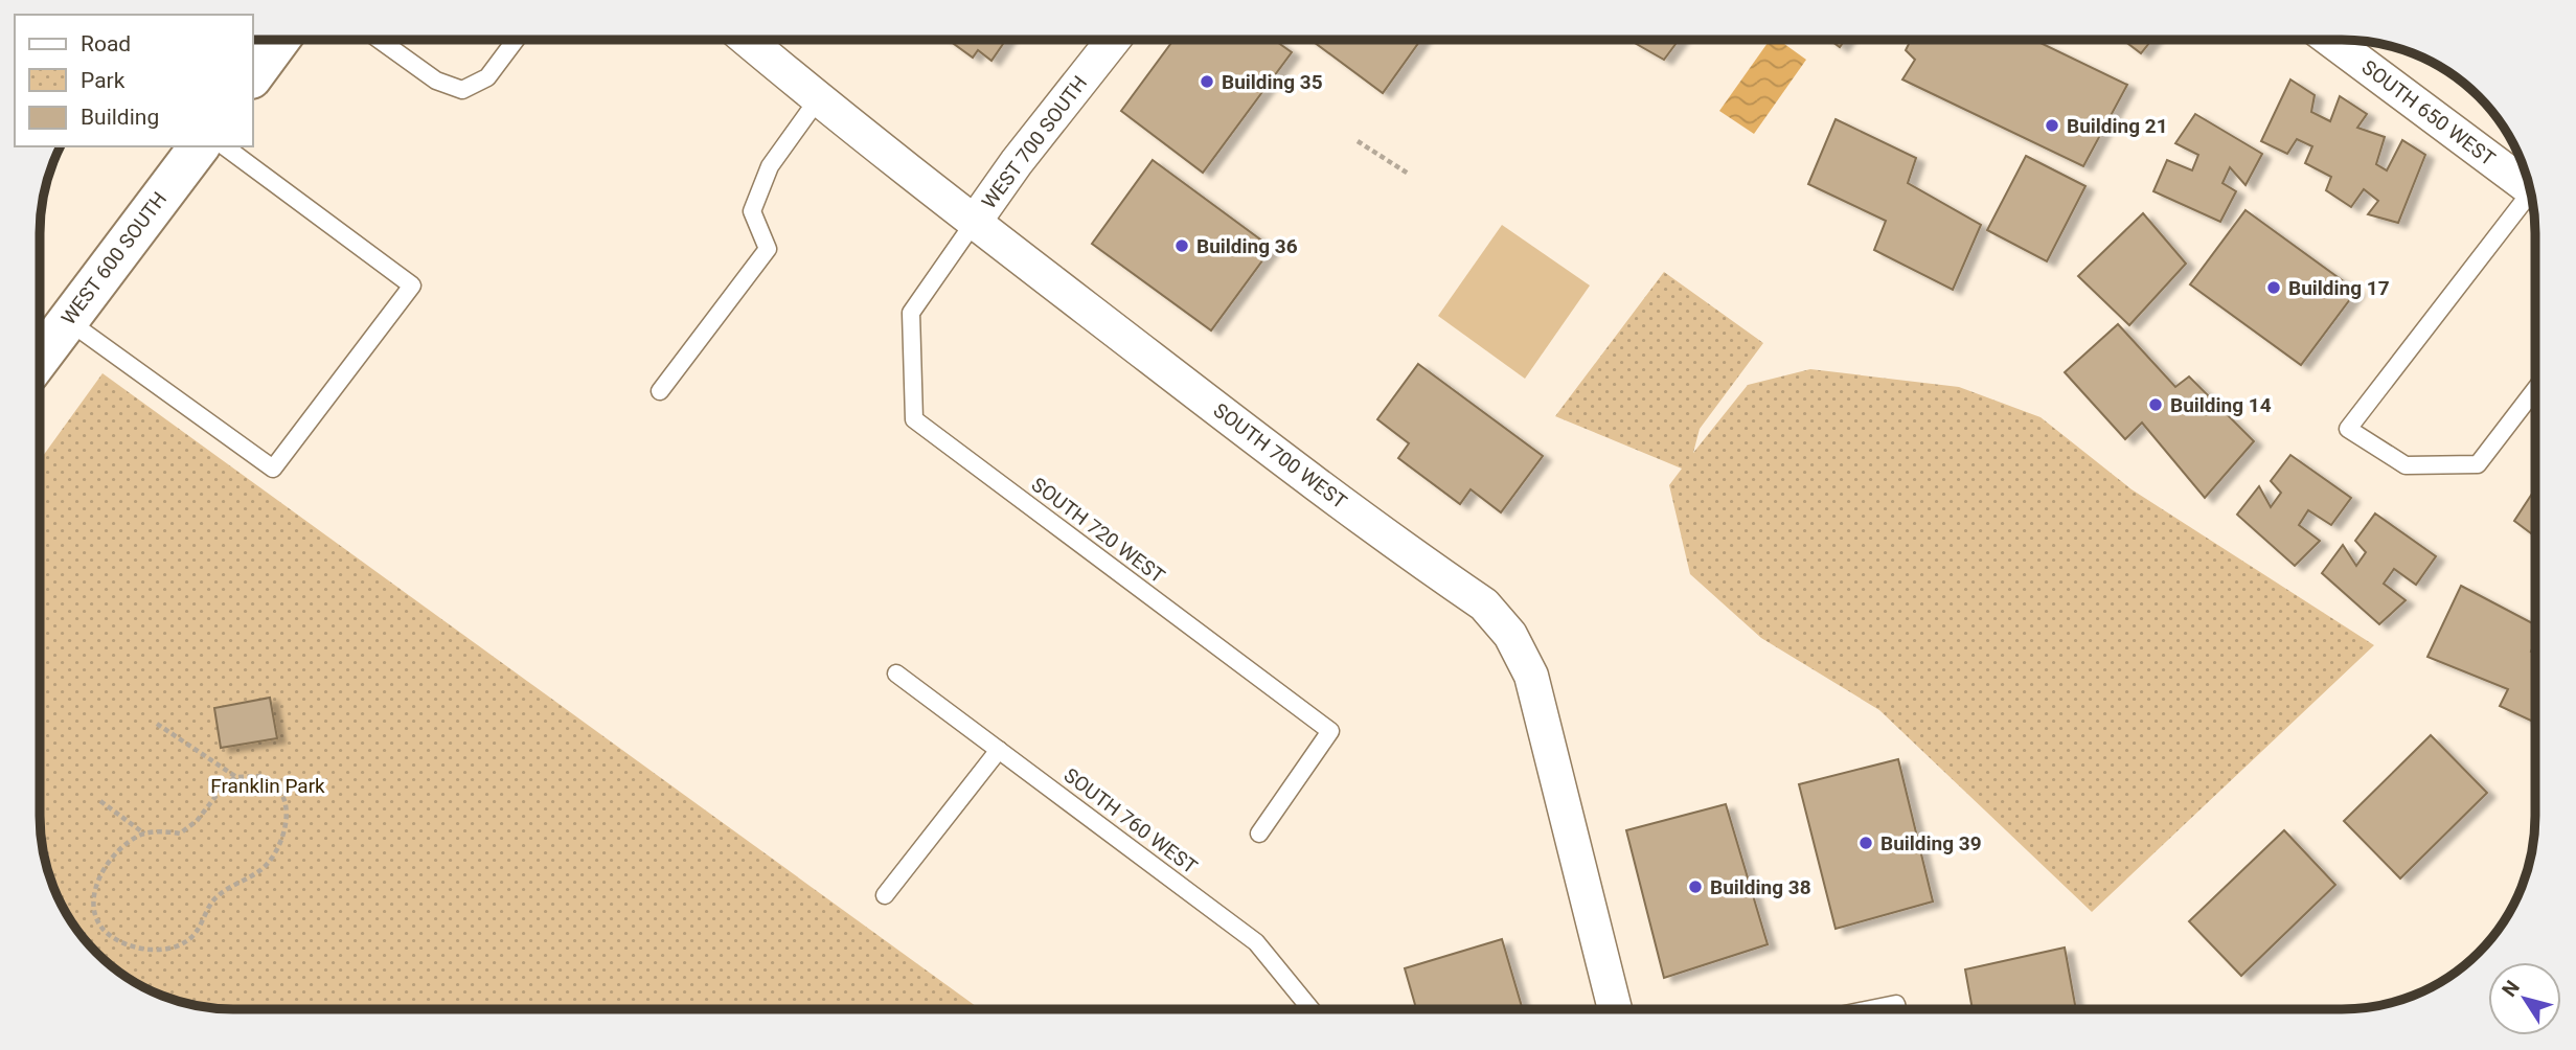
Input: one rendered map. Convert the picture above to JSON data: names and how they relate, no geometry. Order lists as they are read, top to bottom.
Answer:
{
  "streets": {
    "street": [
      "SOUTH 650 WEST",
      "WEST 700 SOUTH",
      "WEST 600 SOUTH",
      "SOUTH 700 WEST"
    ],
    "lane": ["SOUTH 720 WEST", "SOUTH 760 WEST"]
  },
  "crossings": [
    ["WEST 700 SOUTH", "SOUTH 700 WEST"],
    ["WEST 700 SOUTH", "SOUTH 720 WEST"],
    ["SOUTH 700 WEST", "SOUTH 720 WEST"]
  ],
  "parks": ["Franklin Park"],
  "places": [
    "Building 35",
    "Building 21",
    "Building 36",
    "Building 17",
    "Building 14",
    "Building 39",
    "Building 38"
  ],
  "legend": ["Road", "Park", "Building"],
  "north": "top left"
}
